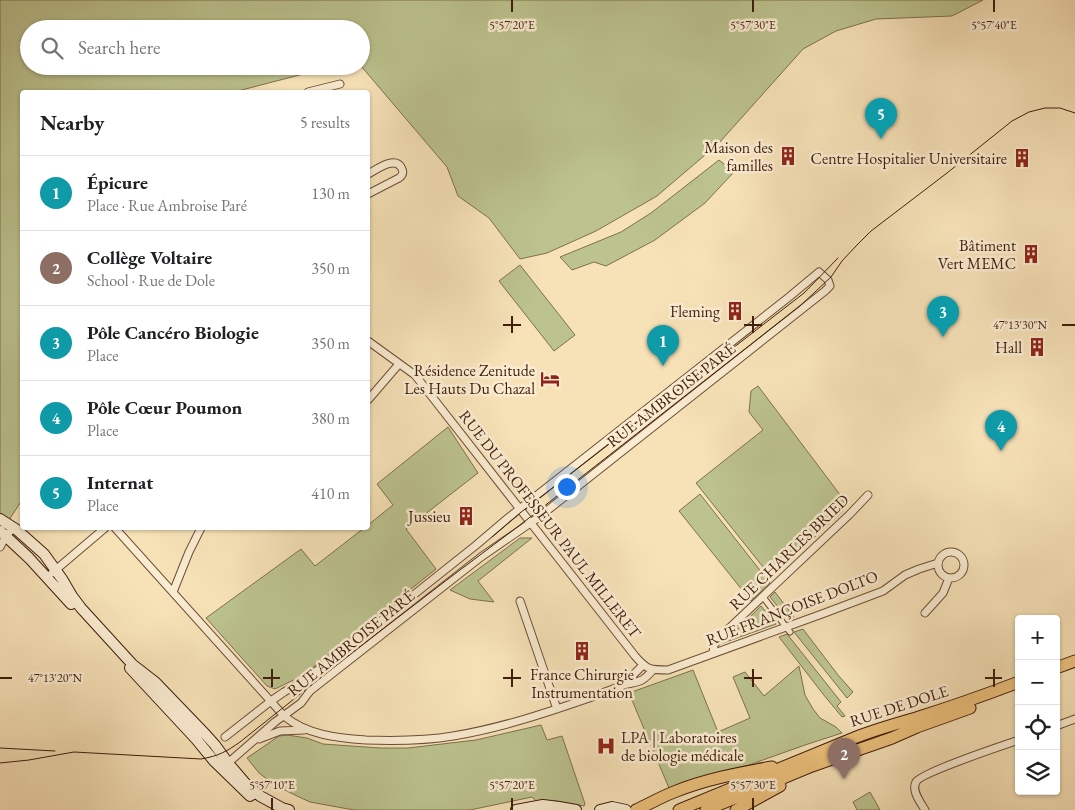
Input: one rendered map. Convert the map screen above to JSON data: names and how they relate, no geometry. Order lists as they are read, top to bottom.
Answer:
{
  "streets": {
    "main road": ["RUE DE DOLE"],
    "street": [
      "RUE AMBROISE PARÉ",
      "RUE DU PROFESSEUR PAUL MILLERET",
      "RUE CHARLES BRIED",
      "RUE FRANÇOISE DOLTO"
    ]
  },
  "crossings": [
    ["RUE AMBROISE PARÉ", "RUE DU PROFESSEUR PAUL MILLERET"],
    ["RUE AMBROISE PARÉ", "RUE FRANÇOISE DOLTO"],
    ["RUE DU PROFESSEUR PAUL MILLERET", "RUE FRANÇOISE DOLTO"],
    ["RUE CHARLES BRIED", "RUE FRANÇOISE DOLTO"]
  ],
  "places": {
    "building": [
      "Maison des familles",
      "Centre Hospitalier Universitaire",
      "Bâtiment Vert MEMC",
      "Fleming",
      "Hall",
      "Jussieu",
      "France Chirurgie Instrumentation"
    ],
    "hotel": ["Résidence Zenitude Les Hauts Du Chazal"],
    "hospital": ["LPA | Laboratoires de biologie médicale"]
  },
  "page": {
    "search": "Search here",
    "heading": ["Nearby", "5 results"],
    "pins": [
      "5",
      "3",
      "1",
      "4",
      "2"
    ],
    "list": [
      {
        "mark": "1",
        "name": "Épicure",
        "note": "Place · Rue Ambroise Paré",
        "value": "130 m"
      },
      {
        "mark": "2",
        "name": "Collège Voltaire",
        "note": "School · Rue de Dole",
        "value": "350 m"
      },
      {
        "mark": "3",
        "name": "Pôle Cancéro Biologie",
        "note": "Place",
        "value": "350 m"
      },
      {
        "mark": "4",
        "name": "Pôle Cœur Poumon",
        "note": "Place",
        "value": "380 m"
      },
      {
        "mark": "5",
        "name": "Internat",
        "note": "Place",
        "value": "410 m"
      }
    ],
    "map_buttons": ["+", "−"]
  },
  "coordinates": [
    "5°57'20\"E",
    "5°57'30\"E",
    "5°57'40\"E",
    "47°13'30\"N",
    "47°13'20\"N",
    "5°57'10\"E"
  ]
}
